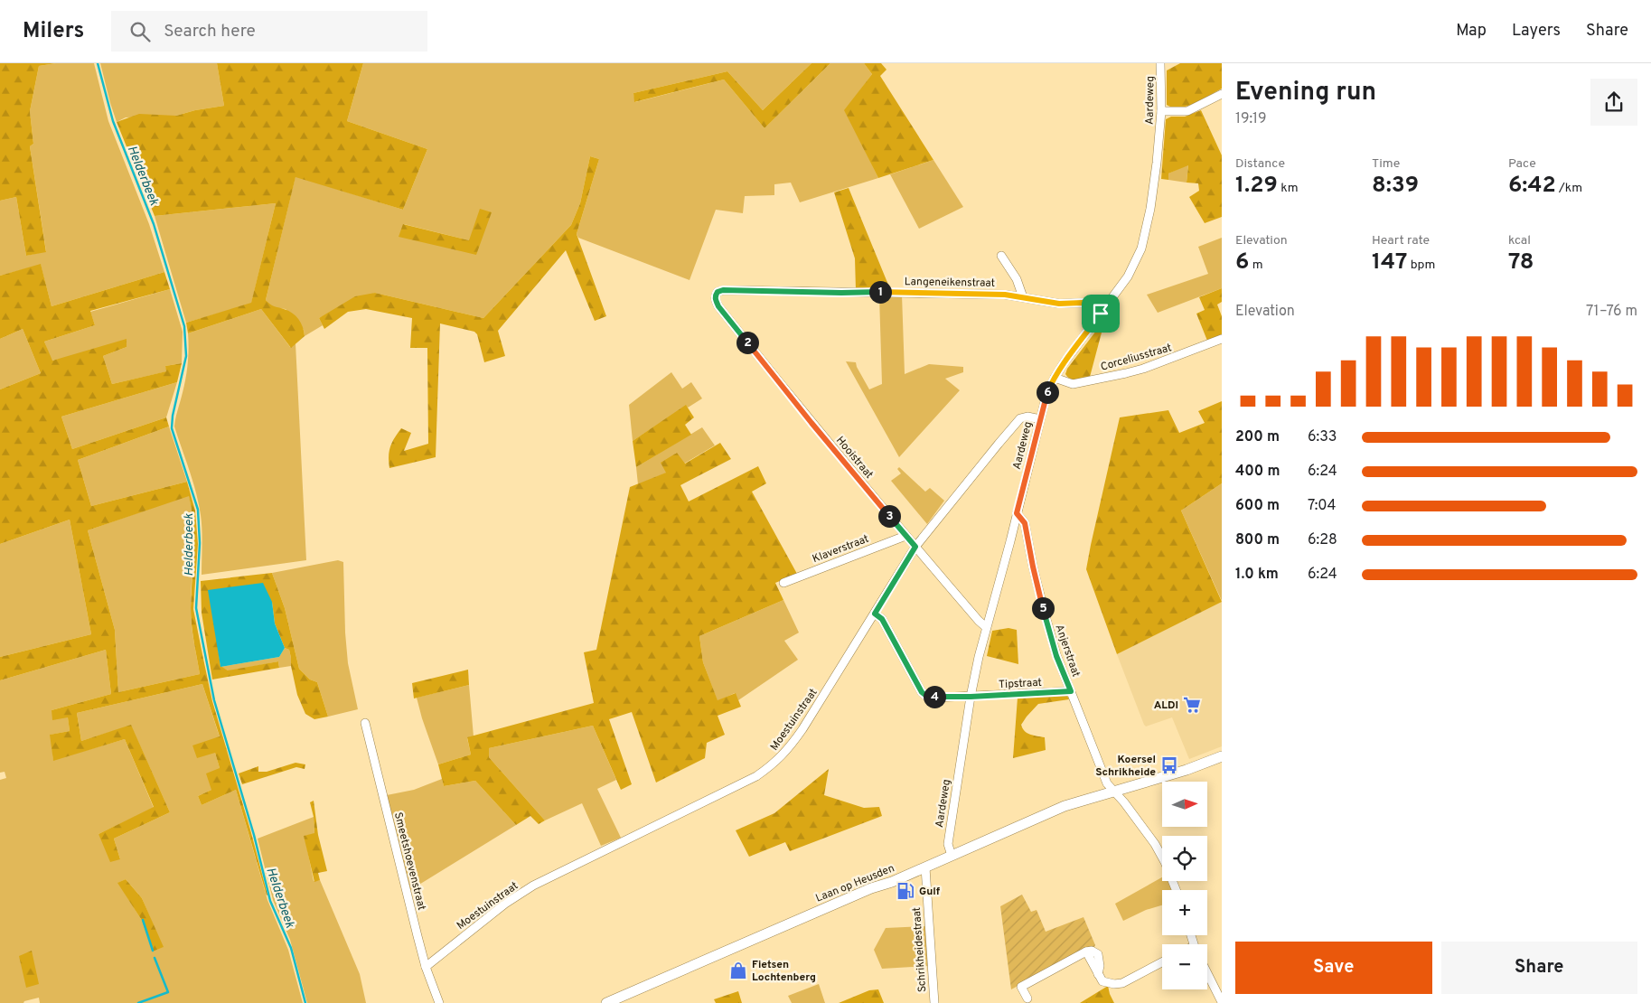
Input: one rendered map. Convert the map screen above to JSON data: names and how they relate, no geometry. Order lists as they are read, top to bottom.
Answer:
{
  "streets": {
    "street": [
      "Aardeweg",
      "Langeneikenstraat",
      "Corceliusstraat",
      "Hooistraat",
      "Klaverstraat",
      "Anjerstraat",
      "Tipstraat",
      "Moestuinstraat",
      "Smeetshoevenstraat",
      "Laan op Heusden",
      "Schrikheidestraat"
    ]
  },
  "crossings": [
    ["Aardeweg", "Langeneikenstraat"],
    ["Aardeweg", "Corceliusstraat"],
    ["Aardeweg", "Hooistraat"],
    ["Aardeweg", "Anjerstraat"],
    ["Aardeweg", "Tipstraat"],
    ["Aardeweg", "Moestuinstraat"],
    ["Aardeweg", "Laan op Heusden"],
    ["Langeneikenstraat", "Hooistraat"],
    ["Hooistraat", "Klaverstraat"],
    ["Hooistraat", "Moestuinstraat"],
    ["Anjerstraat", "Tipstraat"],
    ["Anjerstraat", "Laan op Heusden"],
    ["Tipstraat", "Moestuinstraat"],
    ["Moestuinstraat", "Smeetshoevenstraat"],
    ["Laan op Heusden", "Schrikheidestraat"]
  ],
  "water": ["Helderbeek"],
  "places": {
    "supermarket": ["ALDI"],
    "bus stop": ["Koersel Schrikheide"],
    "fuel station": ["Gulf"],
    "shop": ["Fietsen Lochtenberg"]
  },
  "north": "right",
  "page": {
    "header": "Milers",
    "search": "Search here",
    "nav": ["Map", "Layers", "Share"],
    "heading": ["Evening run", "19:19"],
    "stats": [
      ["Distance", "1.29 km"],
      ["Time", "8:39"],
      ["Pace", "6:42 /km"],
      ["Elevation", "6 m"],
      ["Heart rate", "147 bpm"],
      ["kcal", "78"]
    ],
    "pins": [
      "1",
      "2",
      "6",
      "3",
      "5",
      "4"
    ],
    "chart": ["Elevation", "71–76 m"],
    "list": [
      {
        "name": "200 m",
        "note": "6:33"
      },
      {
        "name": "400 m",
        "note": "6:24"
      },
      {
        "name": "600 m",
        "note": "7:04"
      },
      {
        "name": "800 m",
        "note": "6:28"
      },
      {
        "name": "1.0 km",
        "note": "6:24"
      }
    ],
    "map_buttons": ["+", "−"],
    "buttons": ["Save", "Share"]
  }
}
